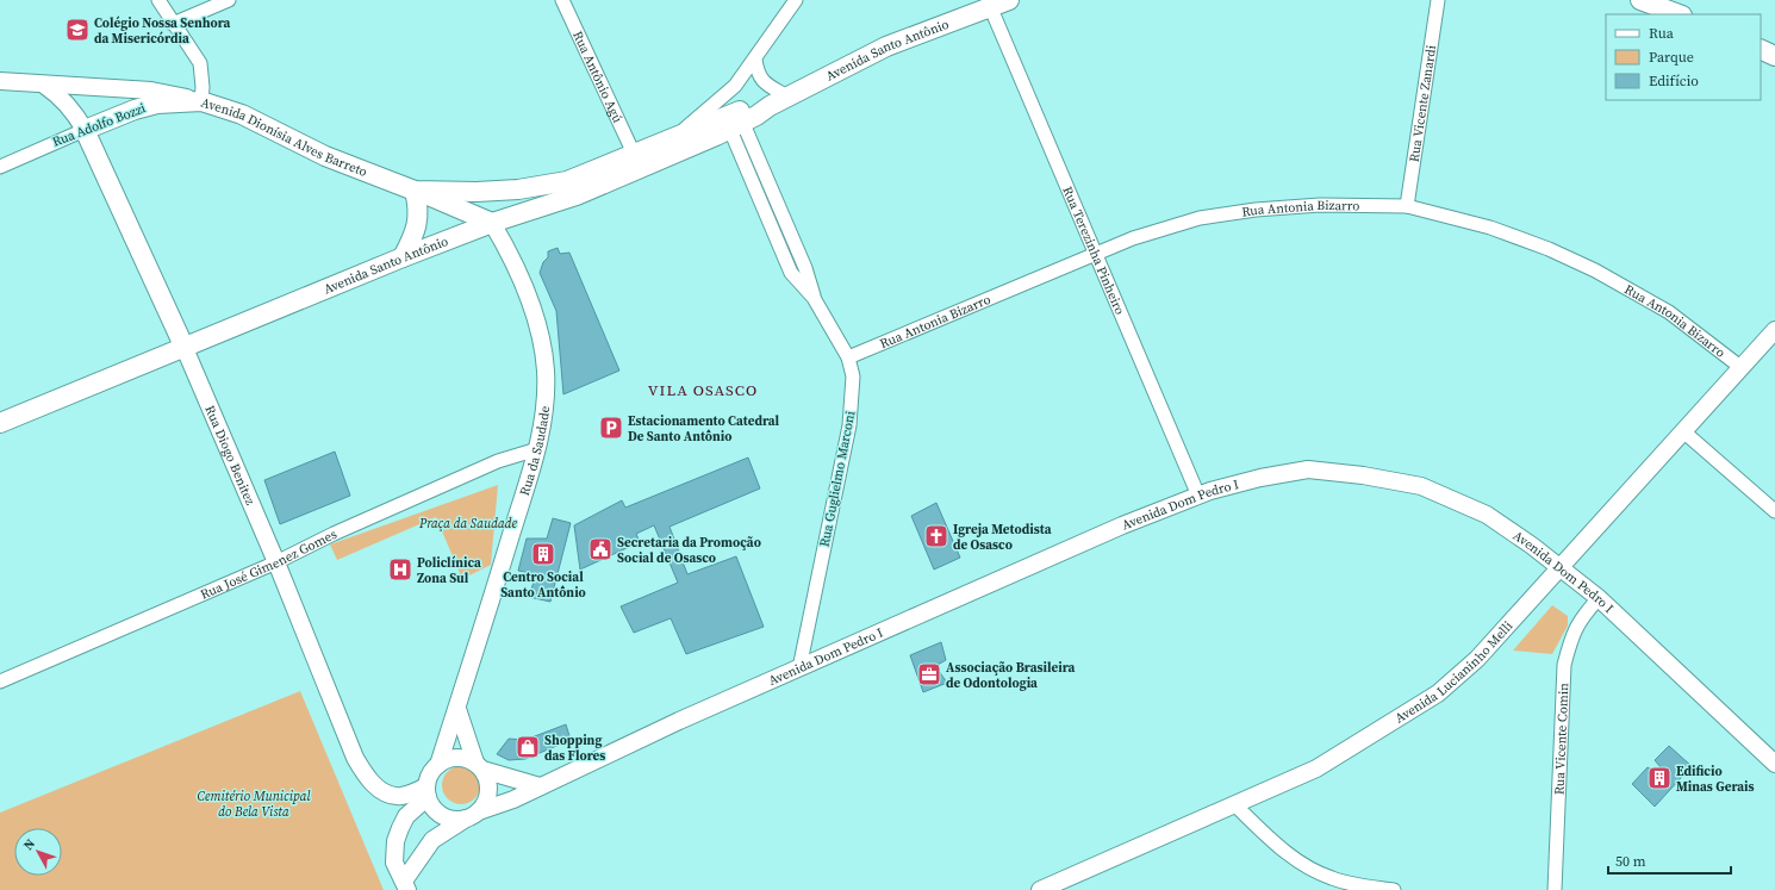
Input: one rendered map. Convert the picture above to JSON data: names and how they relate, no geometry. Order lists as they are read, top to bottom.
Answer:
{
  "streets": {
    "main road": [
      "Avenida Santo Antônio",
      "Rua Adolfo Bozzi",
      "Avenida Dionísia Alves Barreto",
      "Rua Diogo Benitez"
    ],
    "street": [
      "Rua Antônio Agú",
      "Rua Vicente Zanardi",
      "Rua Antonia Bizarro",
      "Rua Terezinha Pinheiro",
      "Rua da Saudade",
      "Rua Guglielmo Marconi",
      "Avenida Dom Pedro I",
      "Rua José Gimenez Gomes",
      "Avenida Lucianinho Melli",
      "Rua Vicente Comin"
    ]
  },
  "crossings": [
    ["Avenida Santo Antônio", "Rua Antônio Agú"],
    ["Avenida Santo Antônio", "Avenida Dionísia Alves Barreto"],
    ["Avenida Santo Antônio", "Rua Terezinha Pinheiro"],
    ["Avenida Santo Antônio", "Rua da Saudade"],
    ["Avenida Santo Antônio", "Rua Diogo Benitez"],
    ["Avenida Santo Antônio", "Rua Guglielmo Marconi"],
    ["Rua Vicente Zanardi", "Rua Antonia Bizarro"],
    ["Rua Adolfo Bozzi", "Avenida Dionísia Alves Barreto"],
    ["Rua Adolfo Bozzi", "Rua Diogo Benitez"],
    ["Avenida Dionísia Alves Barreto", "Rua Diogo Benitez"],
    ["Rua Antonia Bizarro", "Rua Terezinha Pinheiro"],
    ["Rua Antonia Bizarro", "Rua Guglielmo Marconi"],
    ["Rua Antonia Bizarro", "Avenida Lucianinho Melli"],
    ["Rua Terezinha Pinheiro", "Avenida Dom Pedro I"],
    ["Rua da Saudade", "Rua Diogo Benitez"],
    ["Rua da Saudade", "Avenida Dom Pedro I"],
    ["Rua da Saudade", "Rua José Gimenez Gomes"],
    ["Rua Diogo Benitez", "Avenida Dom Pedro I"],
    ["Rua Diogo Benitez", "Rua José Gimenez Gomes"],
    ["Rua Guglielmo Marconi", "Avenida Dom Pedro I"],
    ["Avenida Dom Pedro I", "Avenida Lucianinho Melli"],
    ["Avenida Dom Pedro I", "Rua Vicente Comin"]
  ],
  "districts": ["VILA OSASCO"],
  "parks": ["Praça da Saudade", "Cemitério Municipal do Bela Vista"],
  "places": {
    "school or university": ["Colégio Nossa Senhora da Misericórdia"],
    "parking": ["Estacionamento Catedral De Santo Antônio"],
    "church": ["Igreja Metodista de Osasco"],
    "public building": ["Secretaria da Promoção Social de Osasco"],
    "building": ["Centro Social Santo Antônio", "Edificio Minas Gerais"],
    "hospital": ["Policlínica Zona Sul"],
    "office": ["Associação Brasileira de Odontologia"],
    "shop": ["Shopping das Flores"]
  },
  "legend": ["Rua", "Parque", "Edifício"],
  "scale_bar": "50 m",
  "north": "top left"
}
